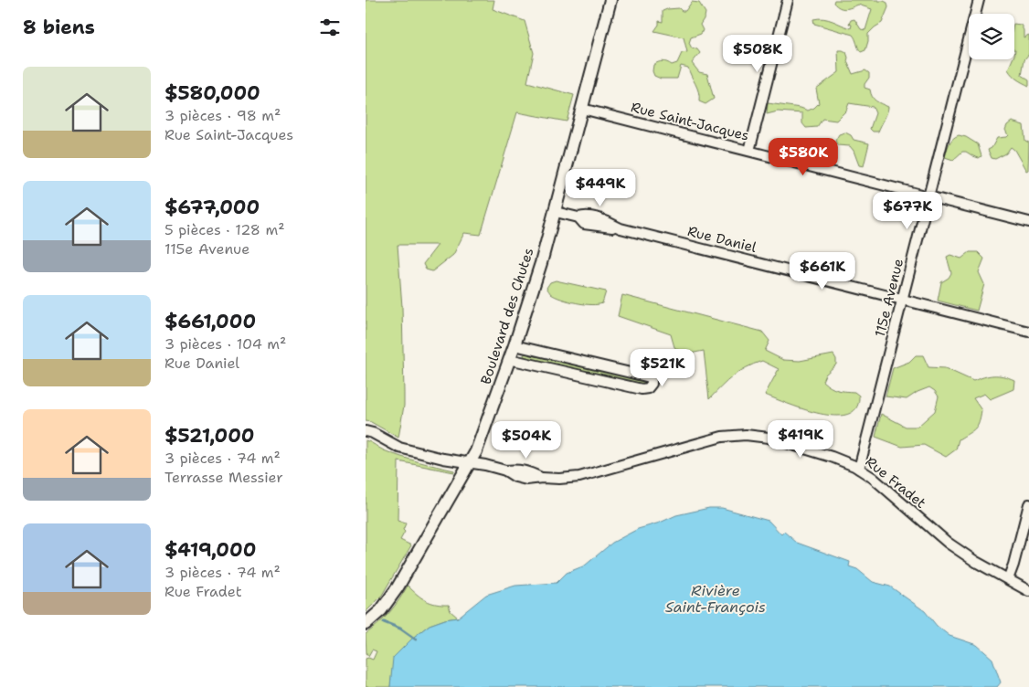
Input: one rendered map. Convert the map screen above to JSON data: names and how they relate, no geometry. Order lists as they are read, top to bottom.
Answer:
{
  "streets": {
    "street": [
      "Rue Saint-Jacques",
      "Rue Daniel",
      "115e Avenue",
      "Boulevard des Chutes",
      "Rue Fradet"
    ]
  },
  "crossings": [
    ["Rue Saint-Jacques", "115e Avenue"],
    ["Rue Saint-Jacques", "Boulevard des Chutes"],
    ["Rue Daniel", "115e Avenue"],
    ["Rue Daniel", "Boulevard des Chutes"],
    ["115e Avenue", "Rue Fradet"],
    ["Boulevard des Chutes", "Rue Fradet"]
  ],
  "water": ["Rivière Saint-François"],
  "page": {
    "heading": "8 biens",
    "price": [
      "$508K",
      "$580K",
      "$449K",
      "$677K",
      "$661K",
      "$521K",
      "$419K",
      "$504K"
    ],
    "list": [
      {
        "name": "$580,000",
        "note": "3 pièces · 98 m² · Rue Saint-Jacques"
      },
      {
        "name": "$677,000",
        "note": "5 pièces · 128 m² · 115e Avenue"
      },
      {
        "name": "$661,000",
        "note": "3 pièces · 104 m² · Rue Daniel"
      },
      {
        "name": "$521,000",
        "note": "3 pièces · 74 m² · Terrasse Messier"
      },
      {
        "name": "$419,000",
        "note": "3 pièces · 74 m² · Rue Fradet"
      }
    ]
  }
}
